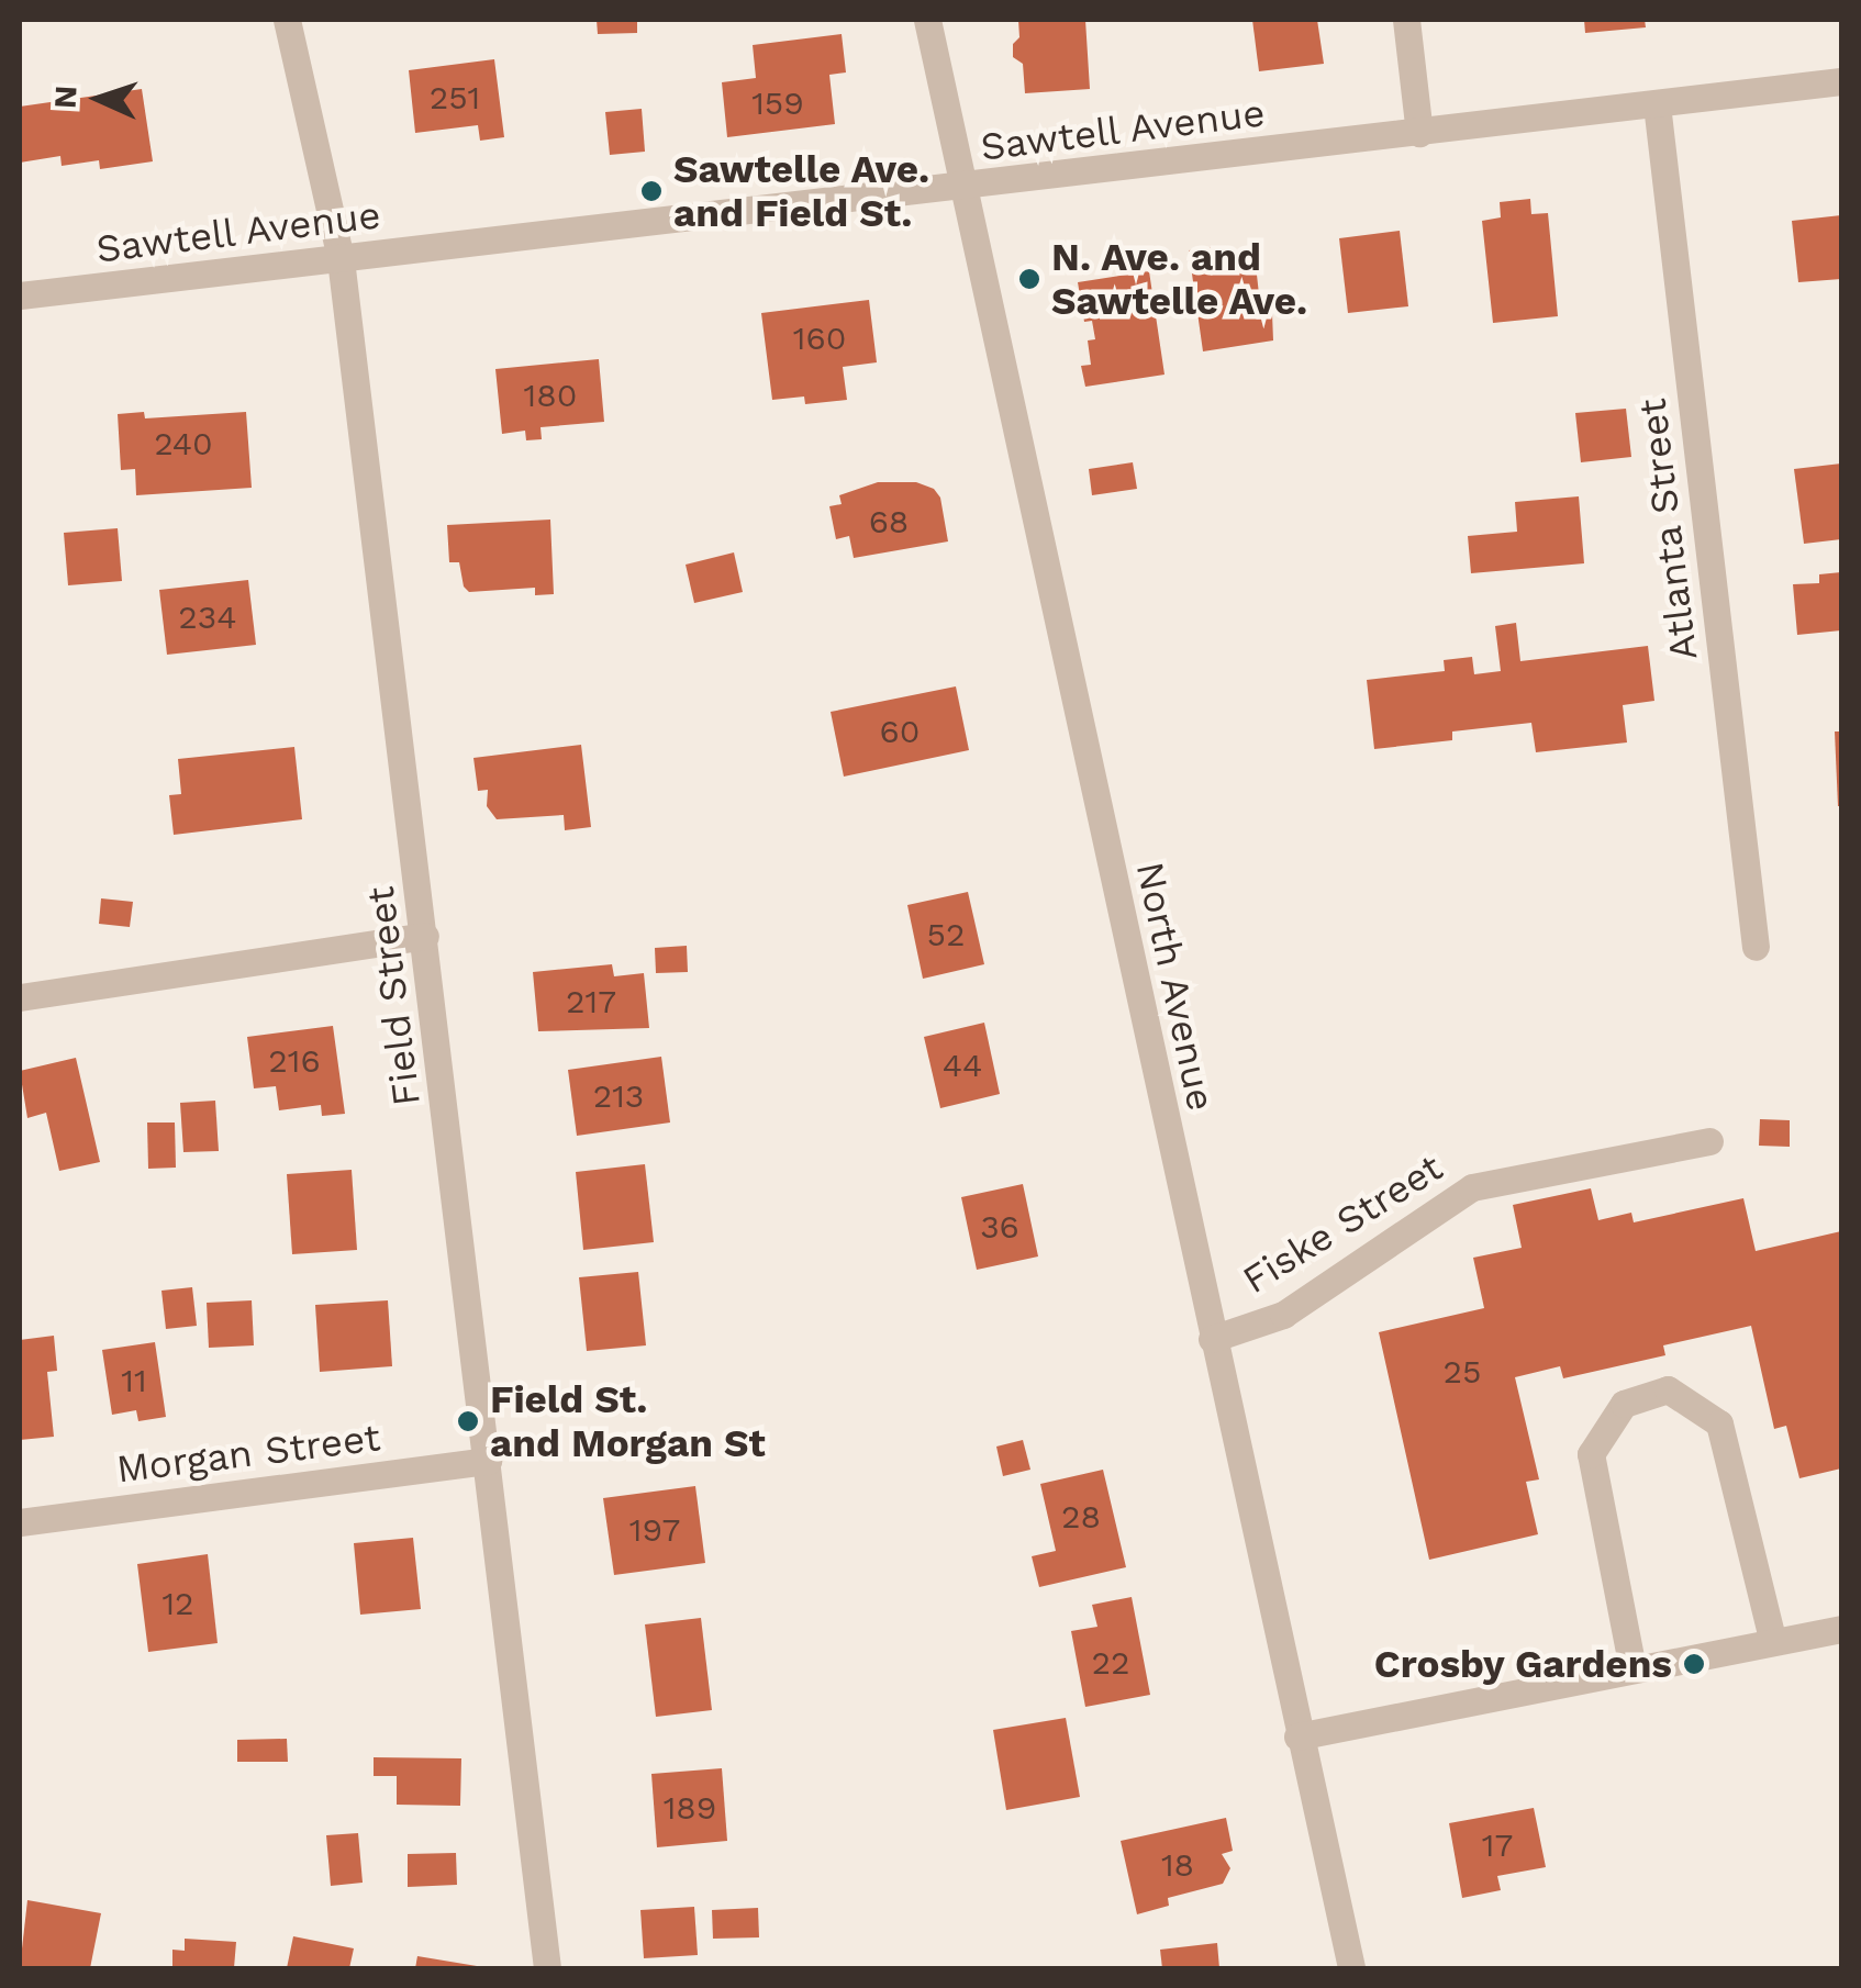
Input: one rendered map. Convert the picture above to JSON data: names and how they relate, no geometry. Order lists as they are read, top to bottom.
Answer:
{
  "streets": {
    "street": [
      "Sawtell Avenue",
      "Atlanta Street",
      "North Avenue",
      "Field Street",
      "Fiske Street",
      "Morgan Street"
    ]
  },
  "crossings": [
    ["Sawtell Avenue", "Atlanta Street"],
    ["Sawtell Avenue", "North Avenue"],
    ["Sawtell Avenue", "Field Street"],
    ["North Avenue", "Fiske Street"],
    ["Field Street", "Morgan Street"]
  ],
  "places": [
    "Sawtelle Ave. and Field St.",
    "N. Ave. and Sawtelle Ave.",
    "Field St. and Morgan St",
    "Crosby Gardens"
  ],
  "house_numbers": [
    "251",
    "159",
    "160",
    "180",
    "240",
    "68",
    "234",
    "60",
    "52",
    "217",
    "216",
    "44",
    "213",
    "36",
    "25",
    "11",
    "28",
    "197",
    "12",
    "22",
    "189",
    "17",
    "18"
  ],
  "north": "left"
}
